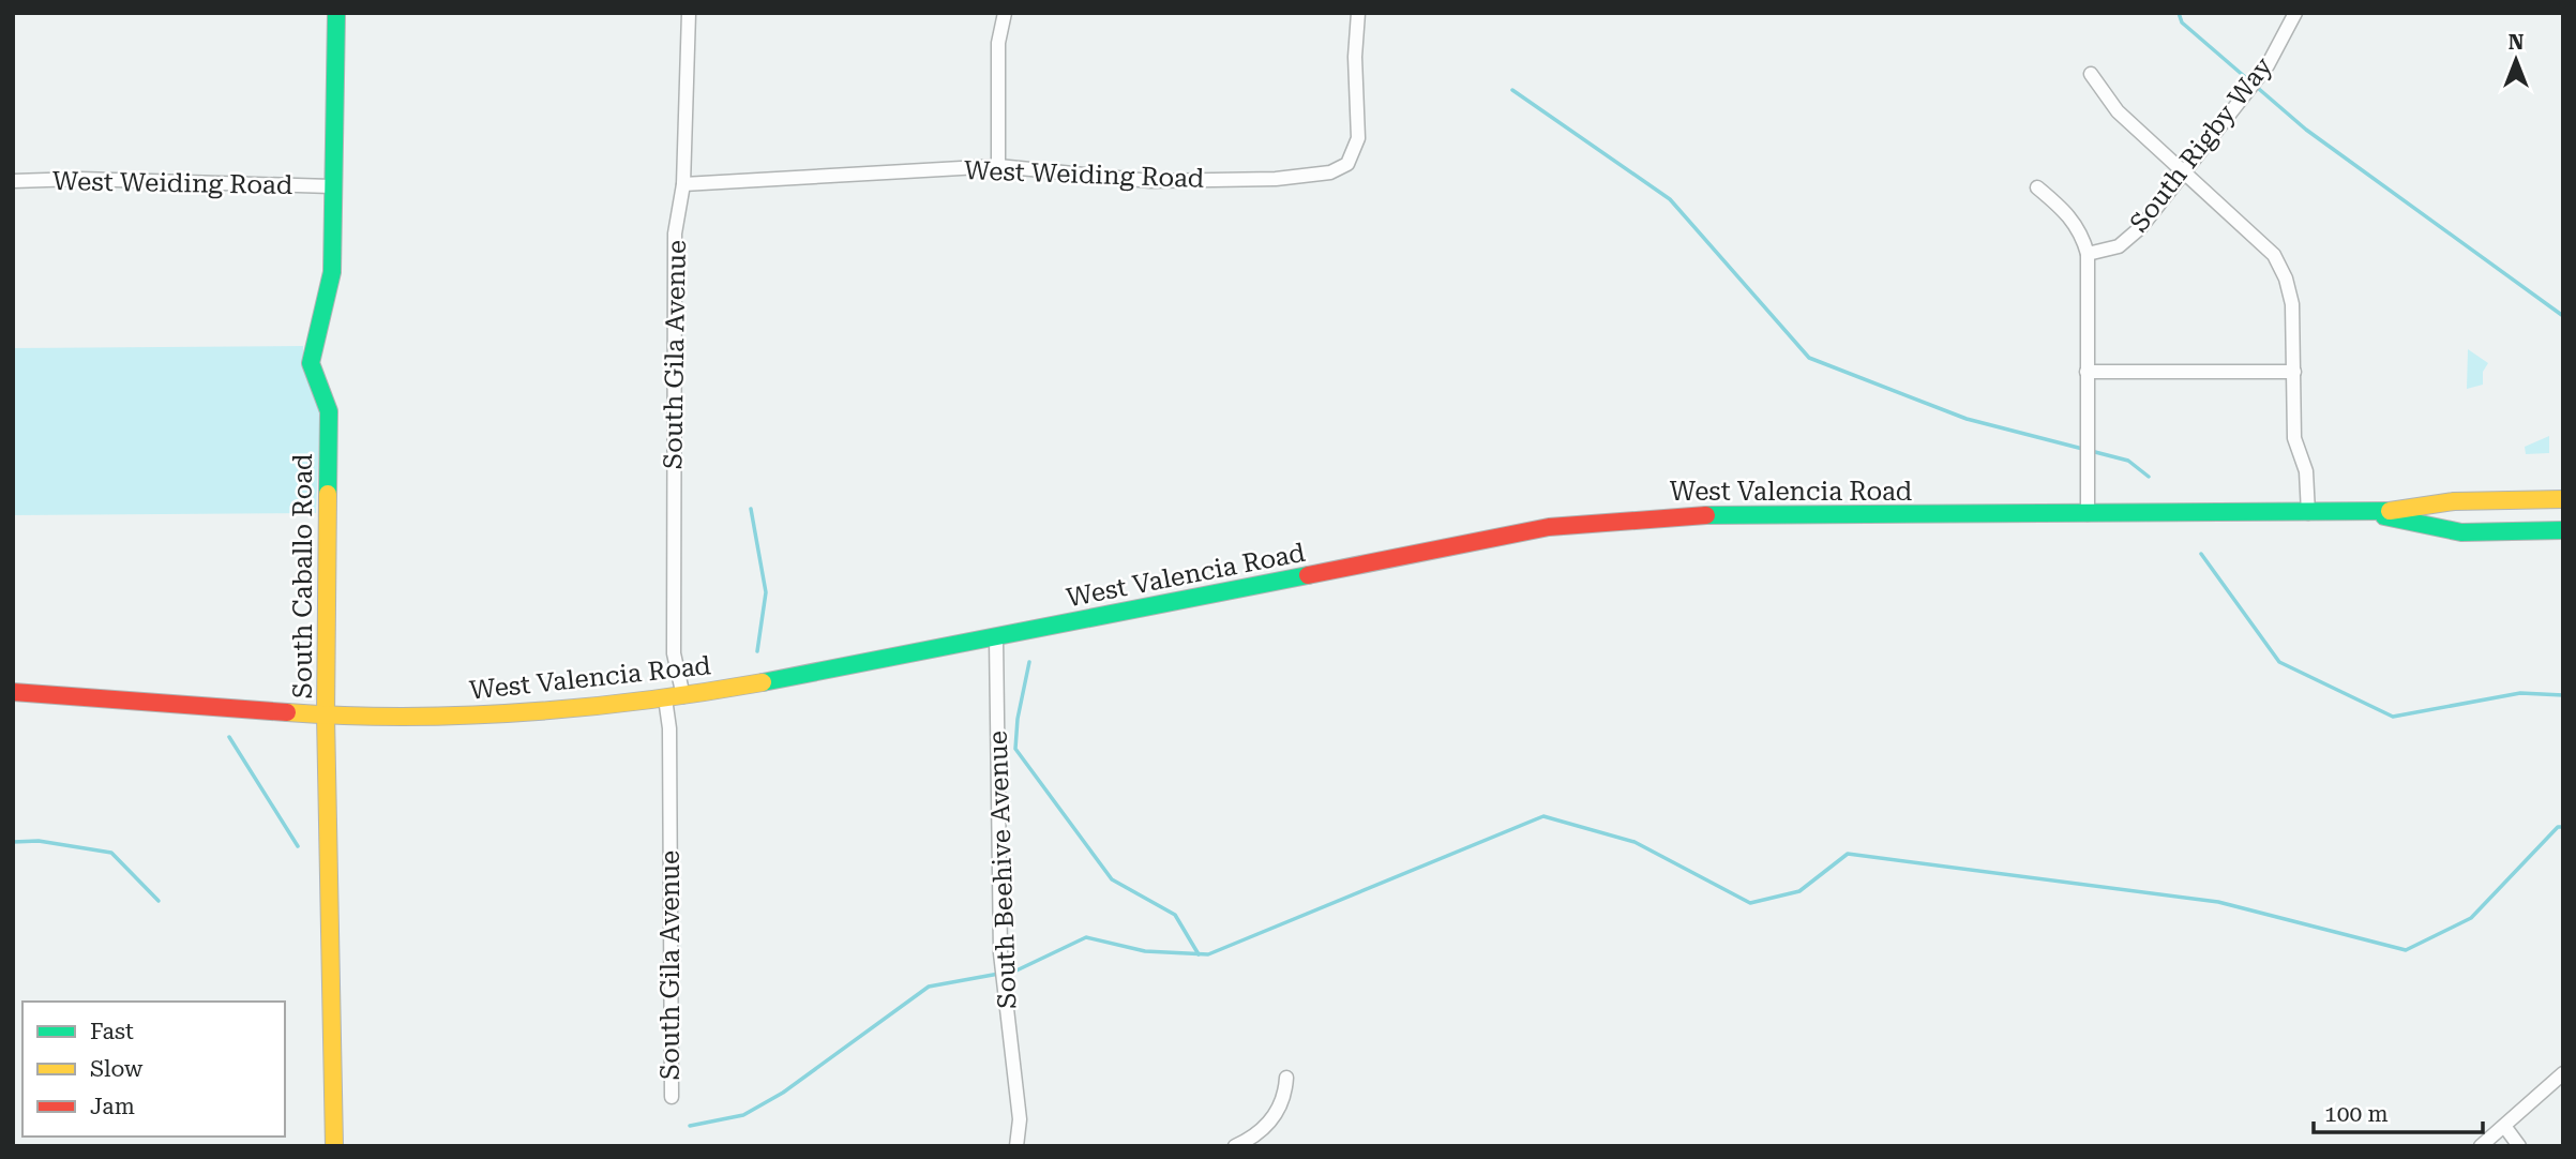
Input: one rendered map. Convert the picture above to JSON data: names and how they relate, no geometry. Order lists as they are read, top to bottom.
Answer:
{
  "streets": {
    "main road": ["West Valencia Road", "South Caballo Road"],
    "street": [
      "South Rigby Way",
      "West Weiding Road",
      "South Gila Avenue",
      "South Beehive Avenue"
    ]
  },
  "crossings": [
    ["West Weiding Road", "South Gila Avenue"],
    ["West Weiding Road", "South Caballo Road"],
    ["South Gila Avenue", "West Valencia Road"],
    ["West Valencia Road", "South Caballo Road"],
    ["West Valencia Road", "South Beehive Avenue"]
  ],
  "legend": ["Fast", "Slow", "Jam"],
  "scale_bar": "100 m",
  "north": "top"
}
